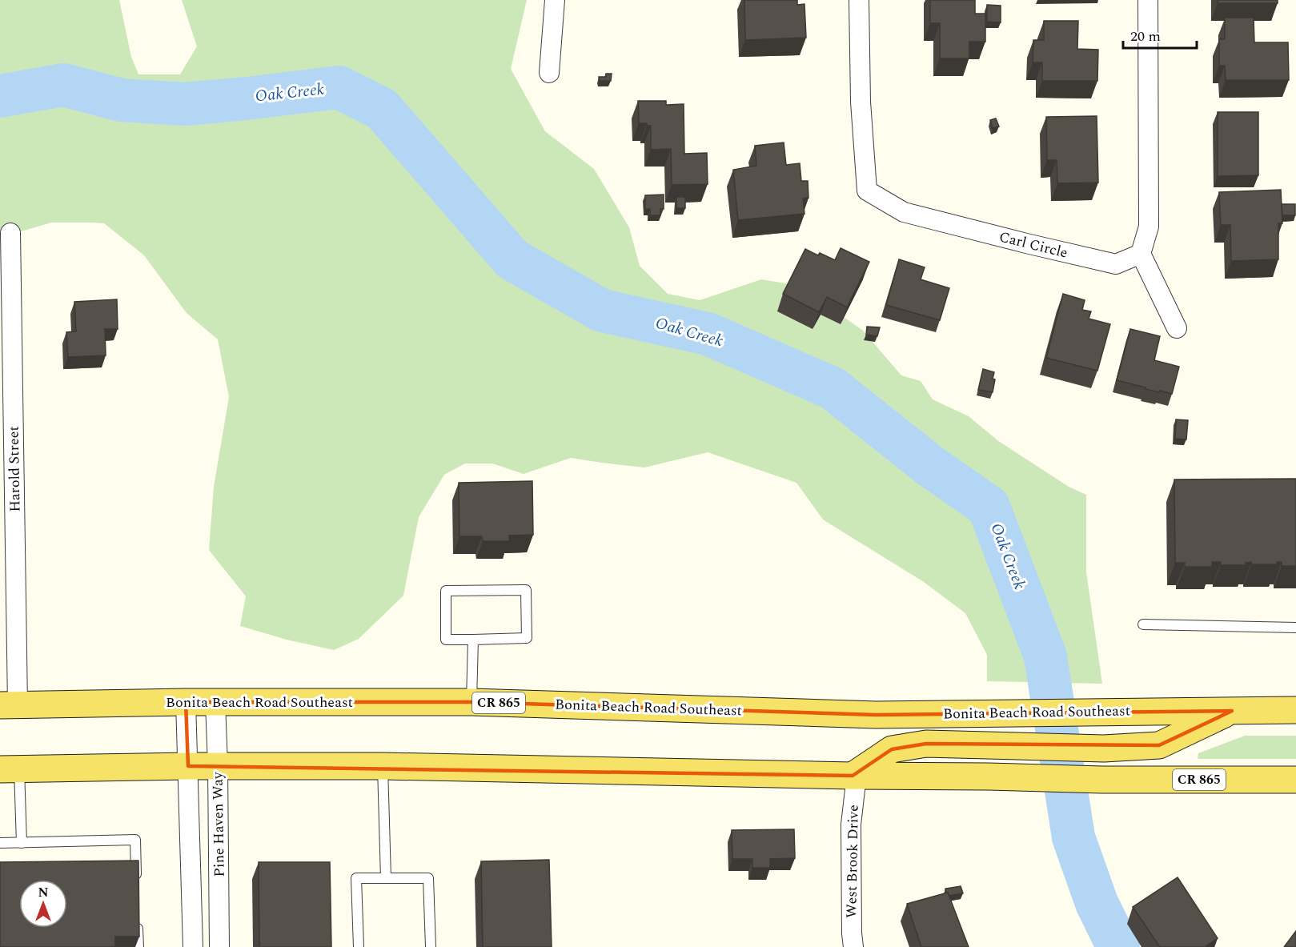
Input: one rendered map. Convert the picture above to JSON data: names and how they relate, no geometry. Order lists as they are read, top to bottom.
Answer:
{
  "streets": {
    "main road": ["Bonita Beach Road Southeast", "CR 865"],
    "street": [
      "Carl Circle",
      "Harold Street",
      "Pine Haven Way",
      "West Brook Drive"
    ]
  },
  "crossings": [
    ["Harold Street", "Bonita Beach Road Southeast"],
    ["Bonita Beach Road Southeast", "Pine Haven Way"],
    ["CR 865", "Pine Haven Way"],
    ["CR 865", "West Brook Drive"]
  ],
  "water": ["Oak Creek"],
  "scale_bar": "20 m",
  "north": "top"
}
